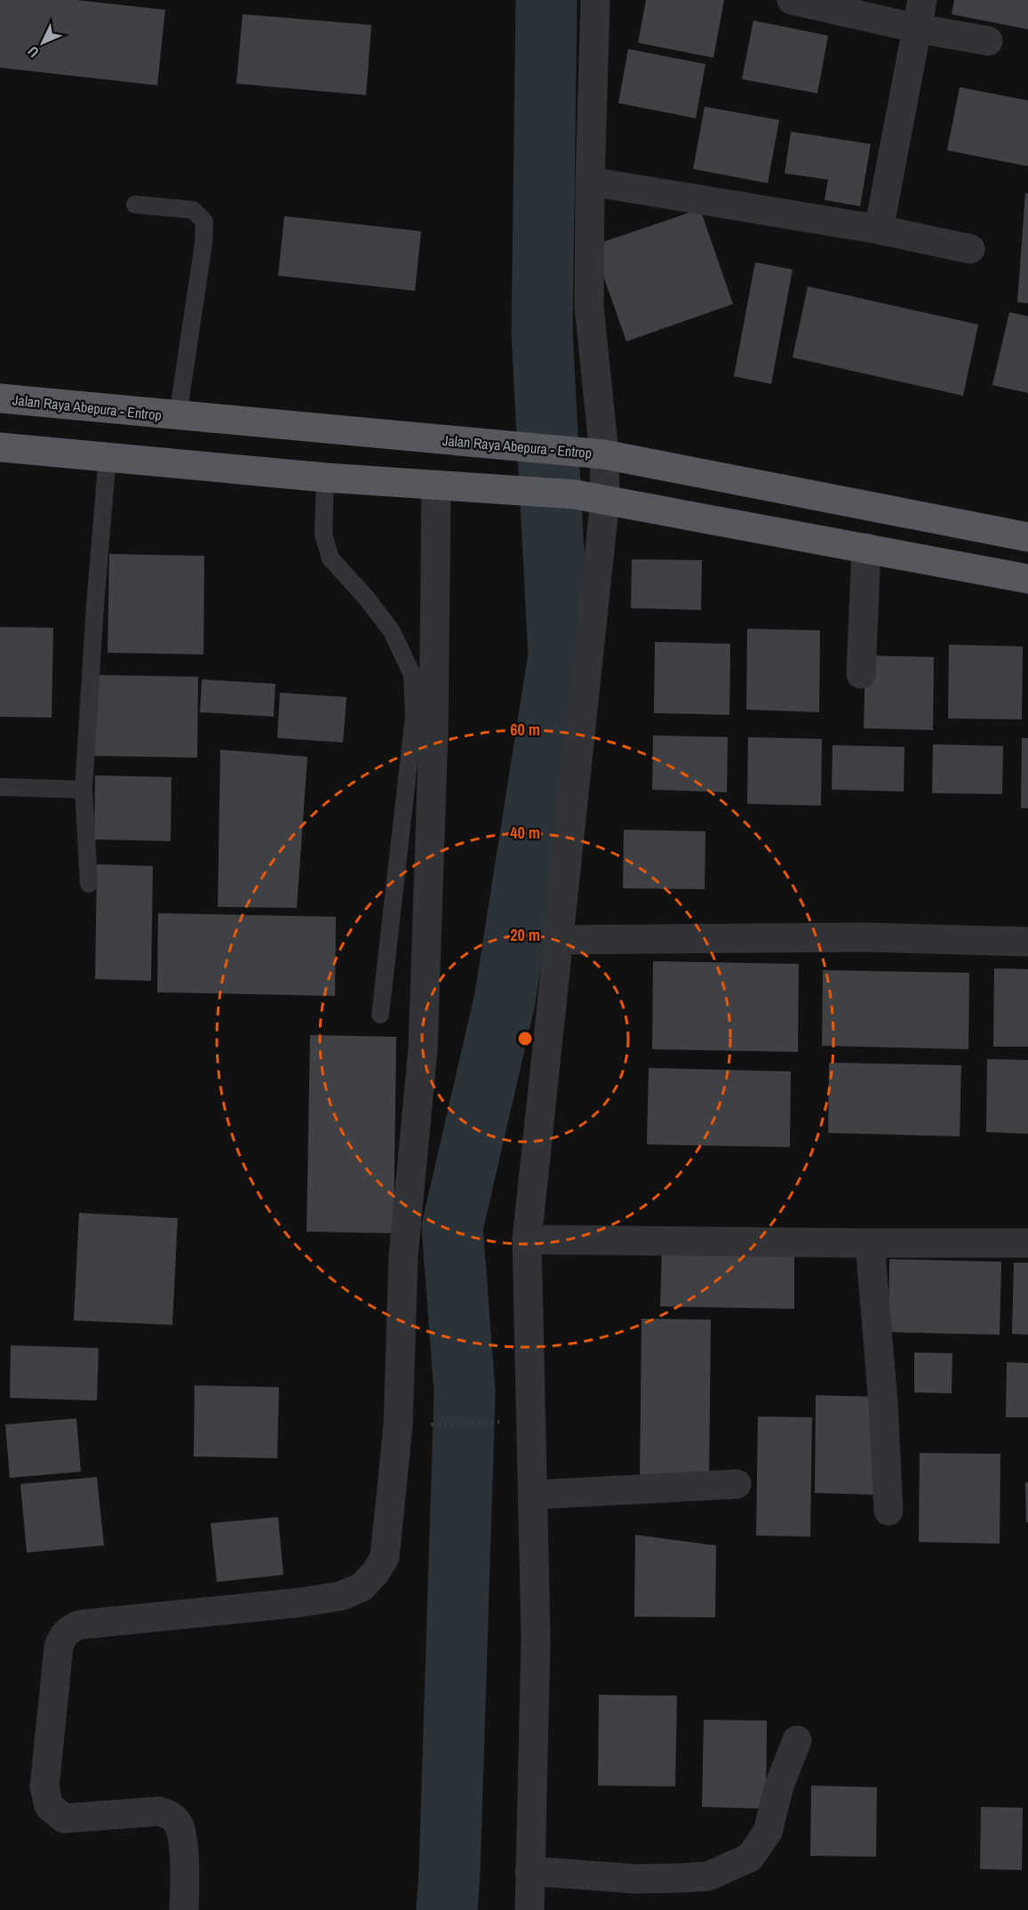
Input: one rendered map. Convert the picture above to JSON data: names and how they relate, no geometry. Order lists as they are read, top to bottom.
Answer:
{
  "streets": {
    "highway": ["Jalan Raya Abepura - Entrop"]
  },
  "north": "bottom left",
  "rings": ["60 m", "40 m", "20 m"]
}
